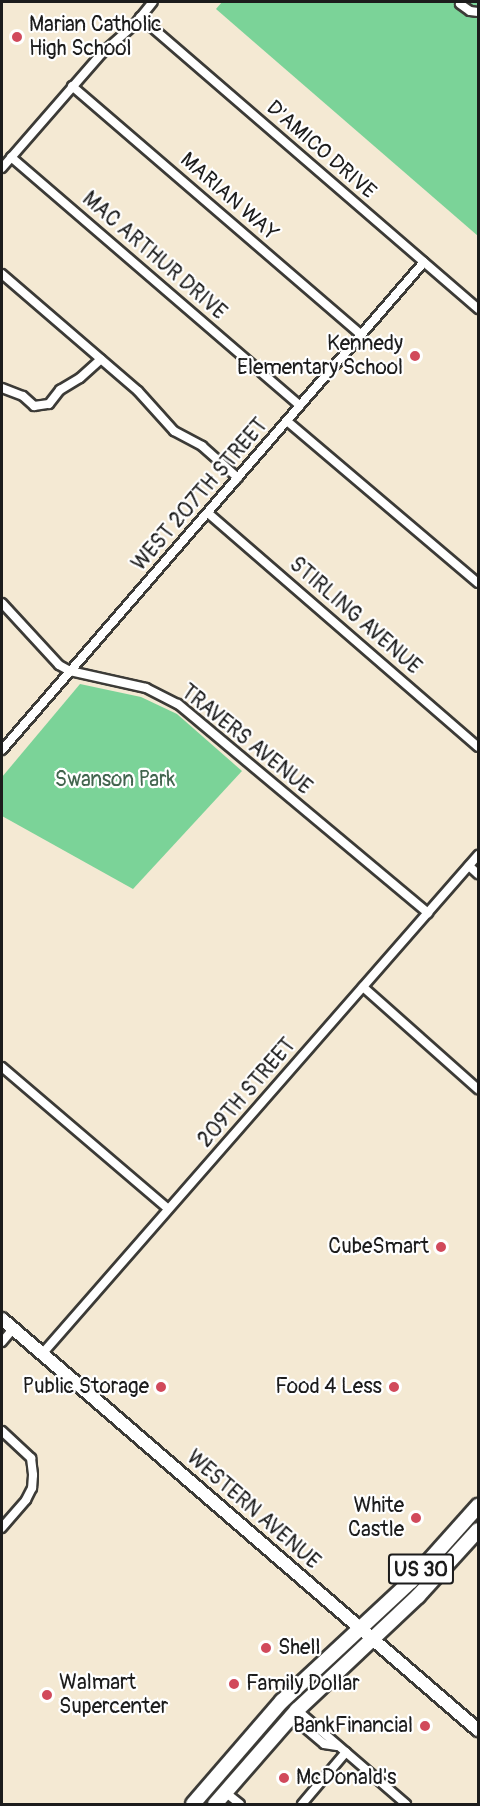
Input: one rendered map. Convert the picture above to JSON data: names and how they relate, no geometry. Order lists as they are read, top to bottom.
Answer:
{
  "streets": {
    "main road": ["WESTERN AVENUE", "US 30"],
    "street": [
      "D'AMICO DRIVE",
      "MARIAN WAY",
      "MAC ARTHUR DRIVE",
      "WEST 207TH STREET",
      "STIRLING AVENUE",
      "TRAVERS AVENUE",
      "209TH STREET"
    ]
  },
  "crossings": [
    ["D'AMICO DRIVE", "WEST 207TH STREET"],
    ["MARIAN WAY", "WEST 207TH STREET"],
    ["MAC ARTHUR DRIVE", "WEST 207TH STREET"],
    ["WEST 207TH STREET", "STIRLING AVENUE"],
    ["WEST 207TH STREET", "TRAVERS AVENUE"],
    ["TRAVERS AVENUE", "209TH STREET"],
    ["209TH STREET", "WESTERN AVENUE"],
    ["WESTERN AVENUE", "US 30"]
  ],
  "parks": ["Swanson Park"],
  "places": [
    "Marian Catholic High School",
    "Kennedy Elementary School",
    "CubeSmart",
    "Public Storage",
    "Food 4 Less",
    "White Castle",
    "Shell",
    "Family Dollar",
    "Walmart Supercenter",
    "BankFinancial",
    "McDonald's"
  ]
}
